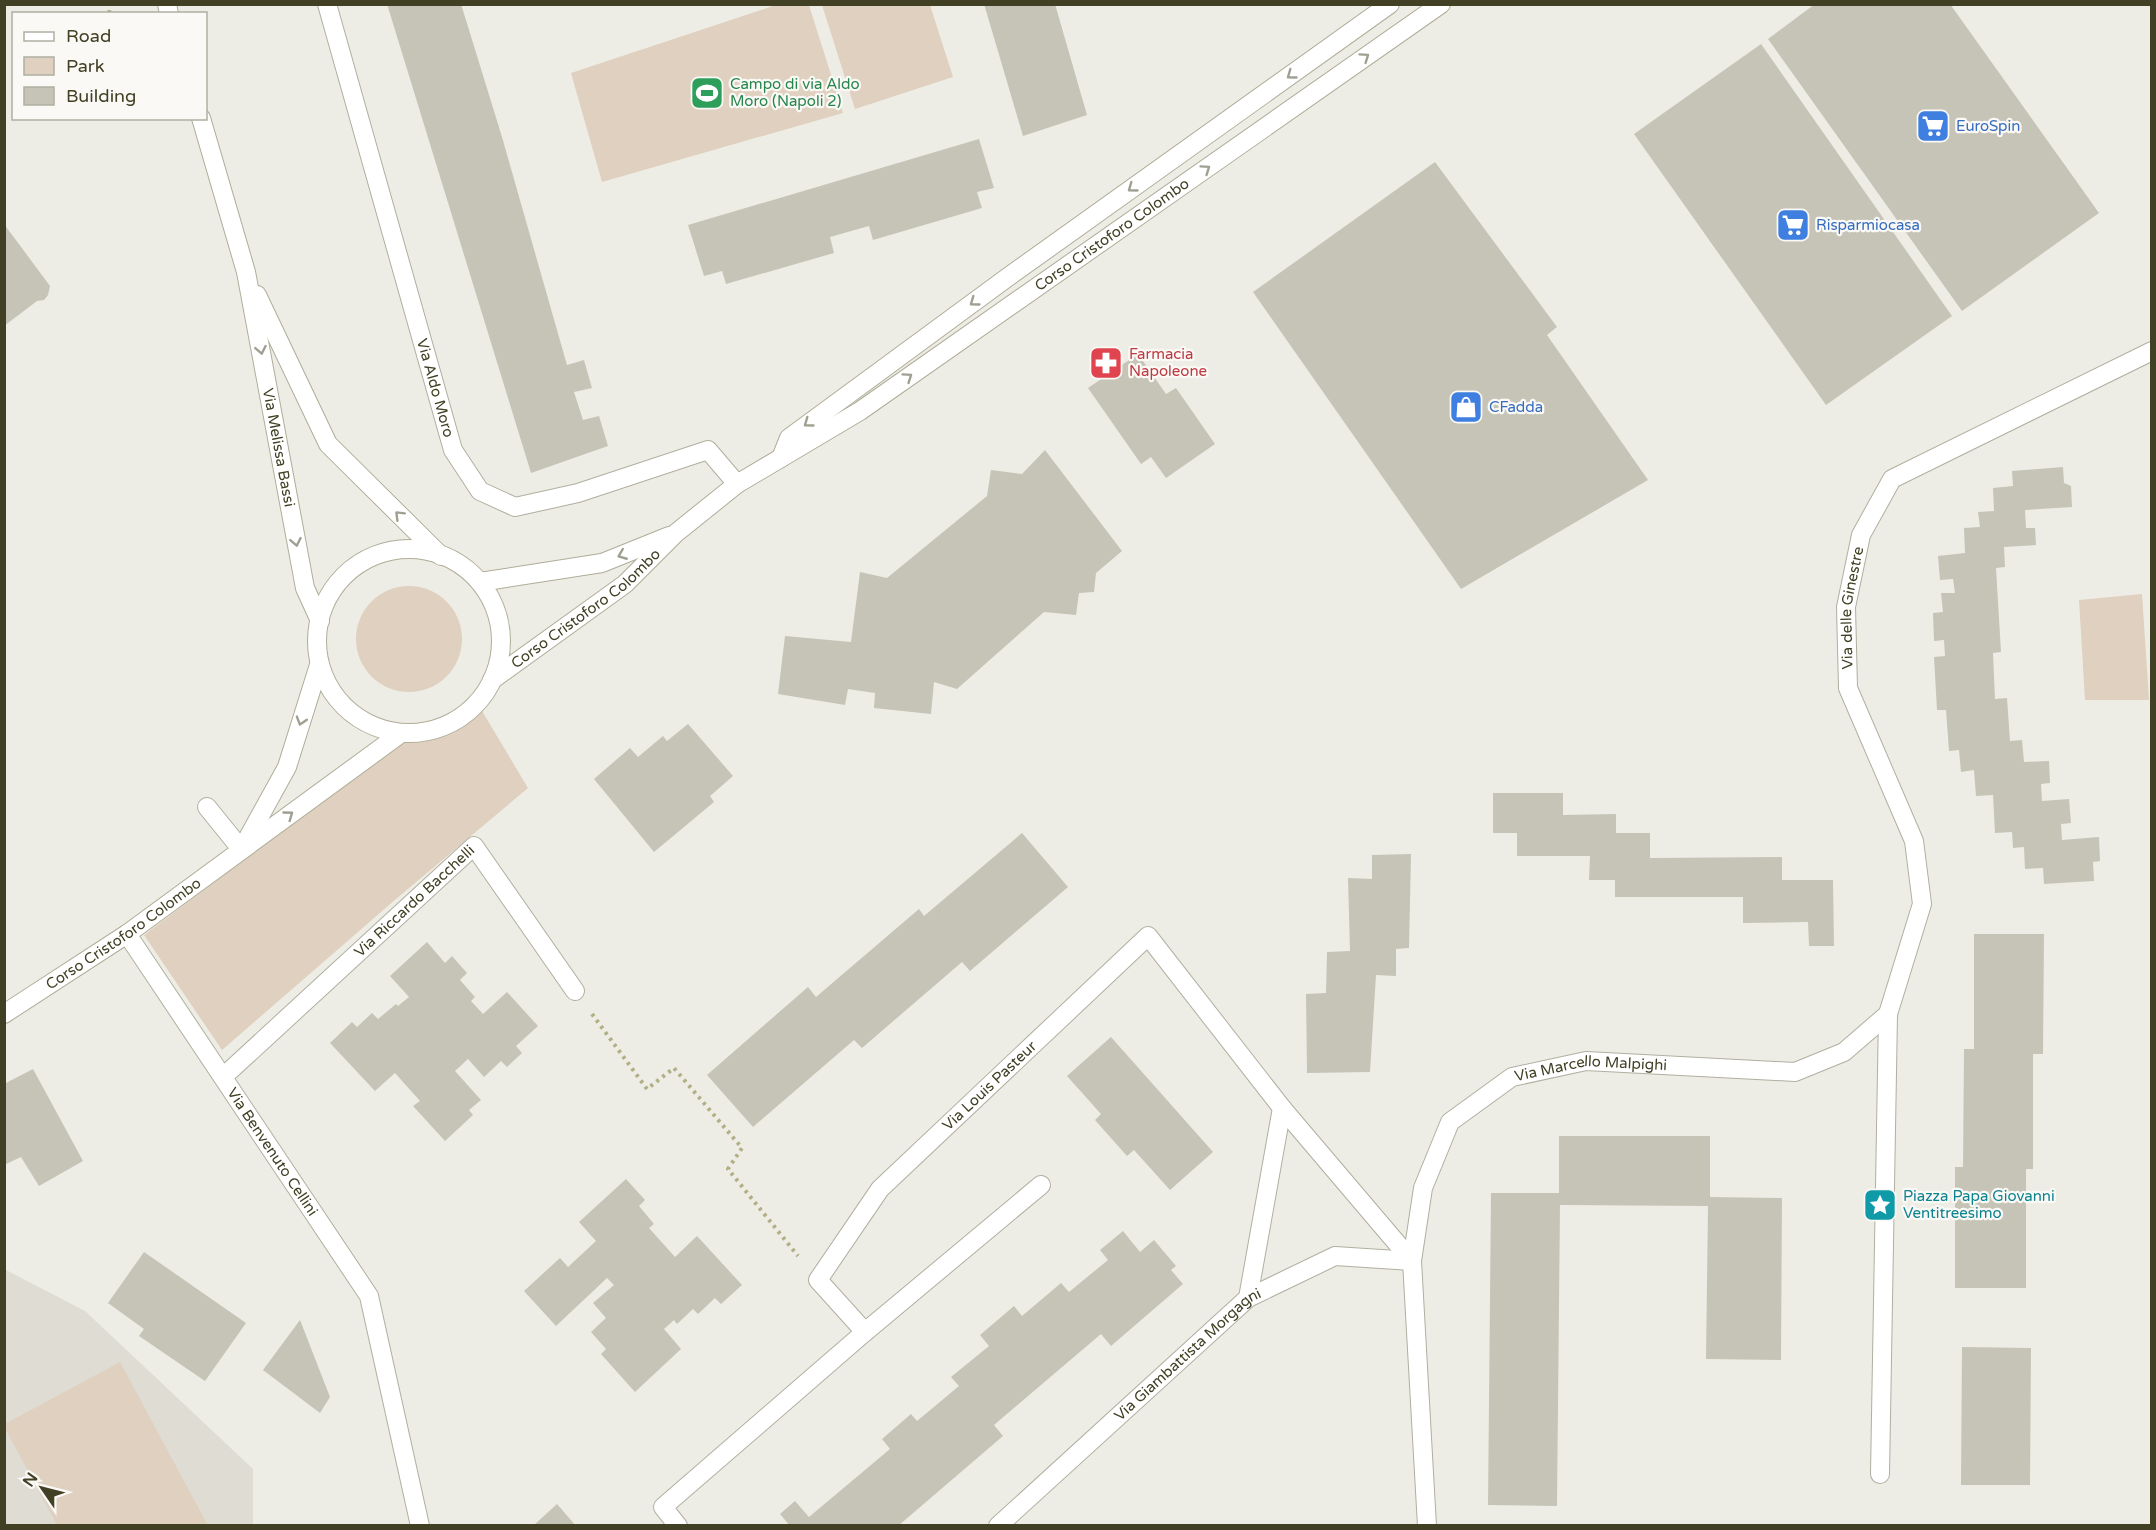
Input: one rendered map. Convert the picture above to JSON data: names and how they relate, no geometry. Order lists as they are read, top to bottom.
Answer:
{
  "streets": {
    "street": [
      "Corso Cristoforo Colombo",
      "Via Aldo Moro",
      "Via Melissa Bassi",
      "Via delle Ginestre",
      "Via Riccardo Bacchelli",
      "Via Marcello Malpighi",
      "Via Louis Pasteur",
      "Via Benvenuto Cellini",
      "Via Giambattista Morgagni"
    ]
  },
  "crossings": [
    ["Corso Cristoforo Colombo", "Via Aldo Moro"],
    ["Corso Cristoforo Colombo", "Via Melissa Bassi"],
    ["Corso Cristoforo Colombo", "Via Benvenuto Cellini"],
    ["Via delle Ginestre", "Via Marcello Malpighi"],
    ["Via Riccardo Bacchelli", "Via Benvenuto Cellini"],
    ["Via Marcello Malpighi", "Via Louis Pasteur"],
    ["Via Marcello Malpighi", "Via Giambattista Morgagni"],
    ["Via Louis Pasteur", "Via Giambattista Morgagni"]
  ],
  "places": {
    "sports": ["Campo di via Aldo Moro (Napoli 2)"],
    "supermarket": ["EuroSpin", "Risparmiocasa"],
    "pharmacy": ["Farmacia Napoleone"],
    "shop": ["CFadda"],
    "place": ["Piazza Papa Giovanni Ventitreesimo"]
  },
  "legend": ["Road", "Park", "Building"],
  "north": "top left"
}
